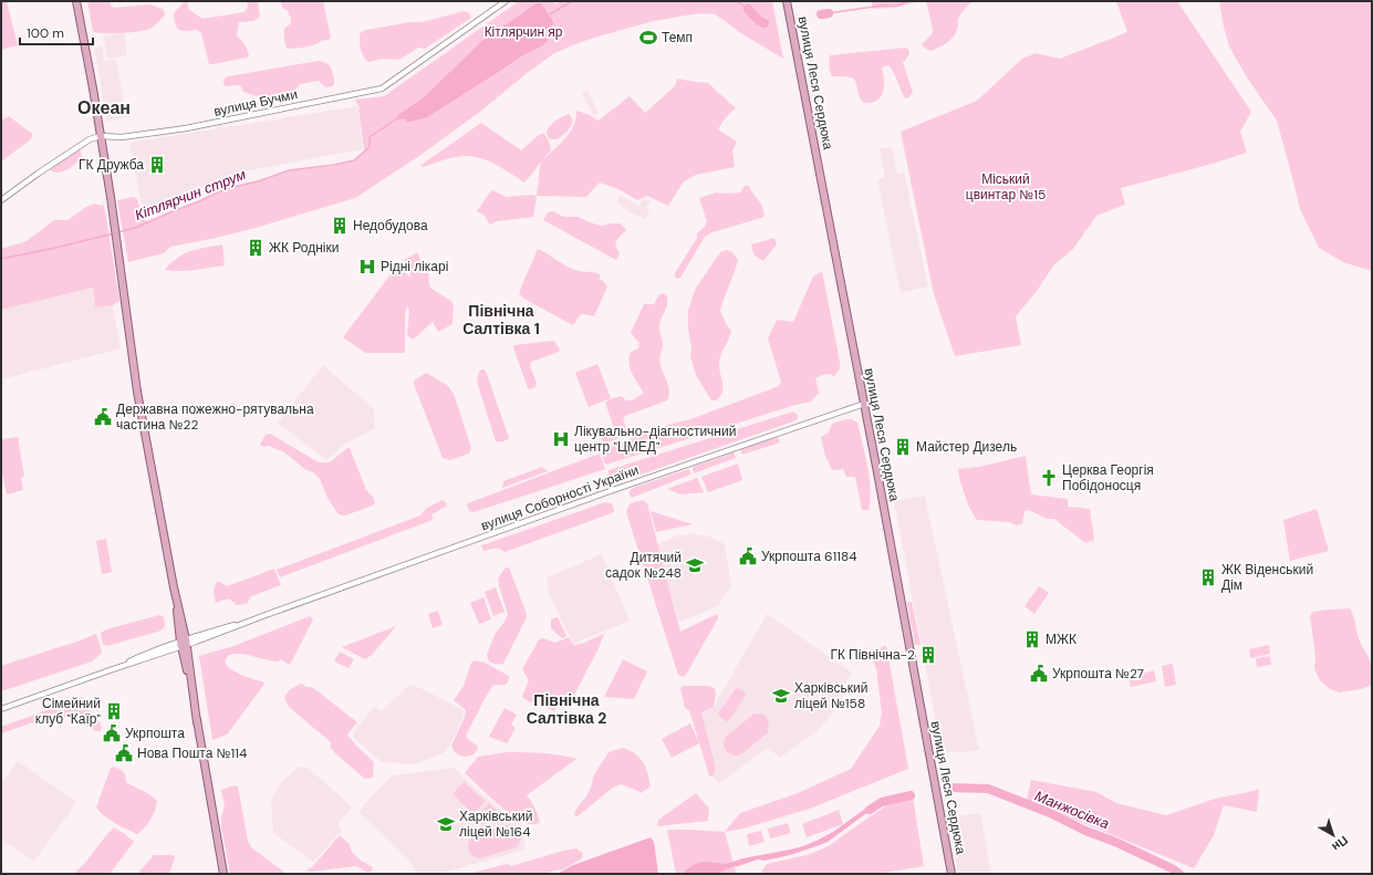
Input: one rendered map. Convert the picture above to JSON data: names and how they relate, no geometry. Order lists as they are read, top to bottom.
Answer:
{
  "streets": {
    "main road": ["вулиця Леся Сердюка"],
    "street": ["вулиця Бучми", "вулиця Соборності України"]
  },
  "crossings": [
    ["вулиця Леся Сердюка", "вулиця Соборності України"]
  ],
  "districts": ["Океан", "Північна Салтівка 1", "Північна Салтівка 2"],
  "water": ["Кітлярчин струм", "Манжосівка"],
  "parks": ["Кітлярчин яр", "Міський цвинтар №15"],
  "places": {
    "sports": ["Темп"],
    "building": [
      "ГК Дружба",
      "Недобудова",
      "ЖК Родніки",
      "Майстер Дизель",
      "ЖК Віденський Дім",
      "МЖК",
      "ГК Північна-2",
      "Сімейний клуб \"Каїр\""
    ],
    "hospital": ["Рідні лікарі", "Лікувально-діагностичний центр \"ЦМЕД\""],
    "public building": [
      "Державна пожежно-рятувальна частина №22",
      "Укрпошта 61184",
      "Укрпошта №27",
      "Укрпошта",
      "Нова Пошта №114"
    ],
    "church": ["Церква Георгія Побідоносця"],
    "school or university": ["Дитячий садок №248", "Харківський ліцей №158", "Харківський ліцей №164"]
  },
  "scale_bar": "100 m",
  "north": "bottom right"
}
